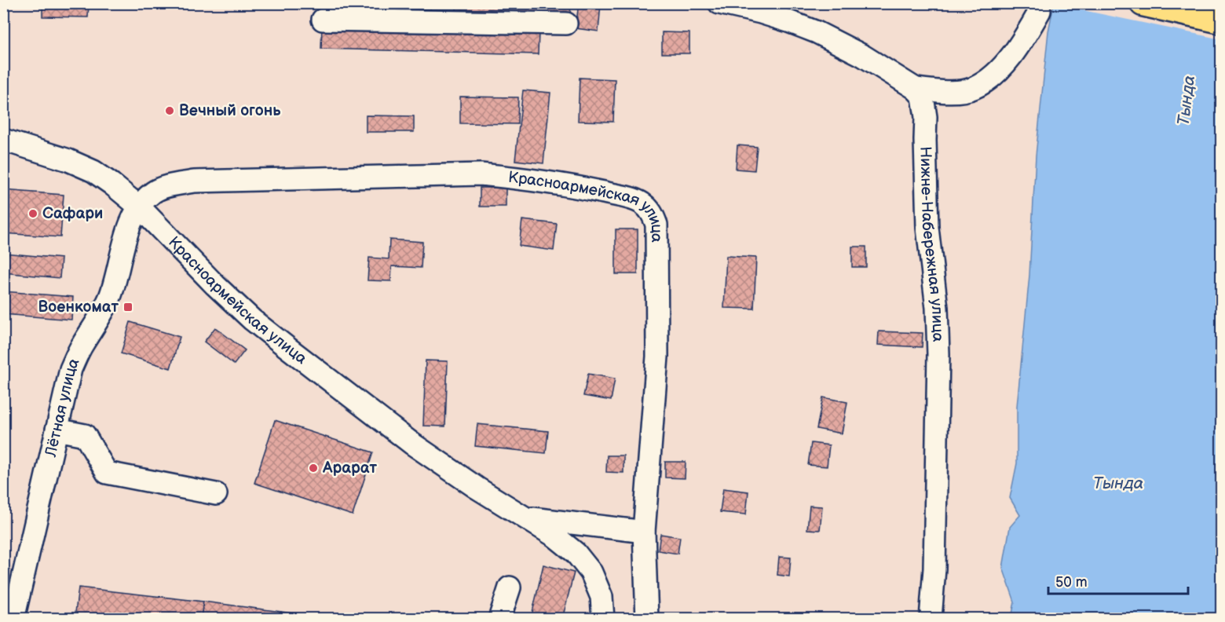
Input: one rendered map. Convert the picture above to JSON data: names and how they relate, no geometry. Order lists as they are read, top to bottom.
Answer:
{
  "streets": {
    "street": ["Красноармейская улица", "Нижне-Набережная улица", "Лётная улица"]
  },
  "crossings": [
    ["Красноармейская улица", "Лётная улица"]
  ],
  "water": ["Тында"],
  "places": {
    "other": ["Вечный огонь", "Сафари", "Арарат"],
    "transit": ["Военкомат"]
  },
  "scale_bar": "50 m"
}
